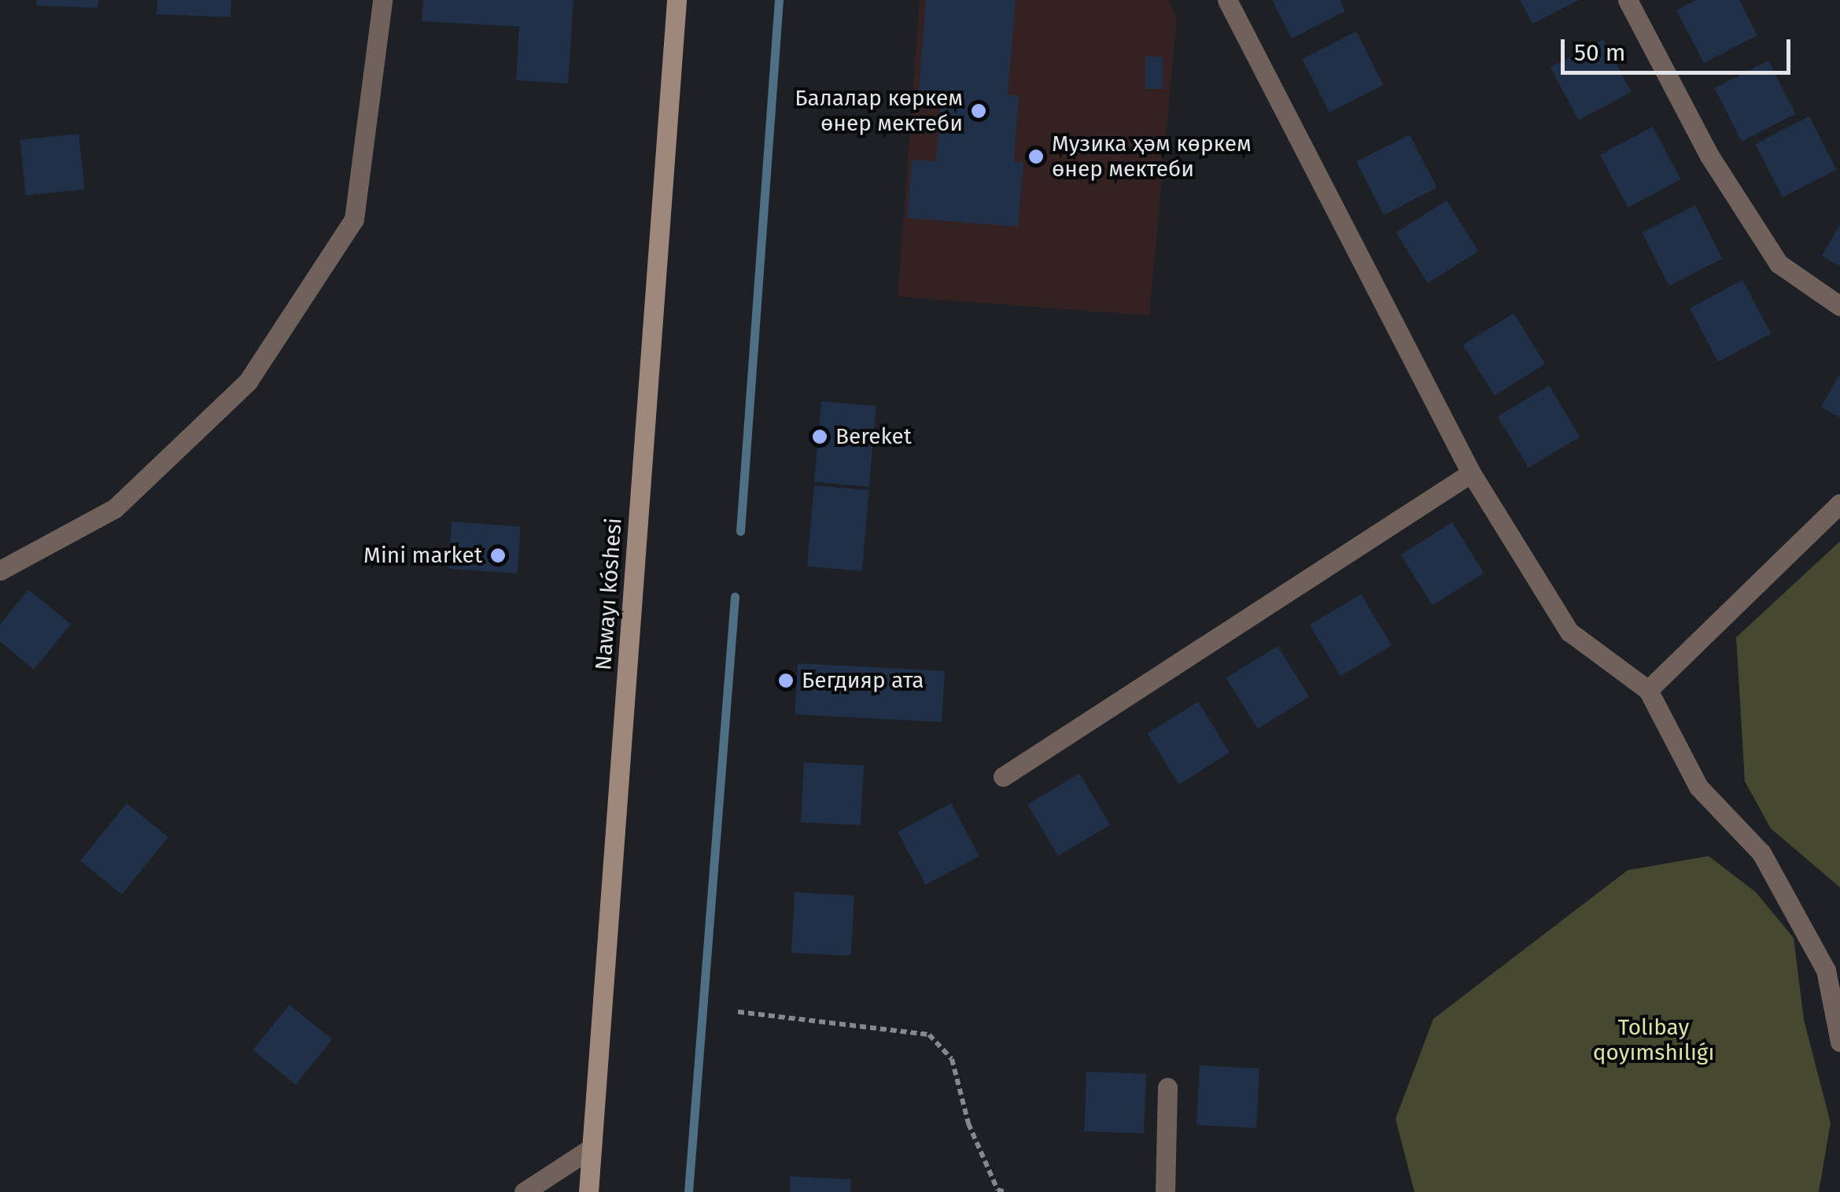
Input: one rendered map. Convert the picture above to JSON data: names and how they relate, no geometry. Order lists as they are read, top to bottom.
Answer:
{
  "streets": {
    "main road": ["Nawayı kóshesi"]
  },
  "parks": ["Tolıbay qoyımshılıǵı"],
  "places": [
    "Балалар көркем өнер мектеби",
    "Музика ҳәм көркем өнер мектеби",
    "Bereket",
    "Mini market",
    "Бегдияр ата"
  ],
  "scale_bar": "50 m"
}
